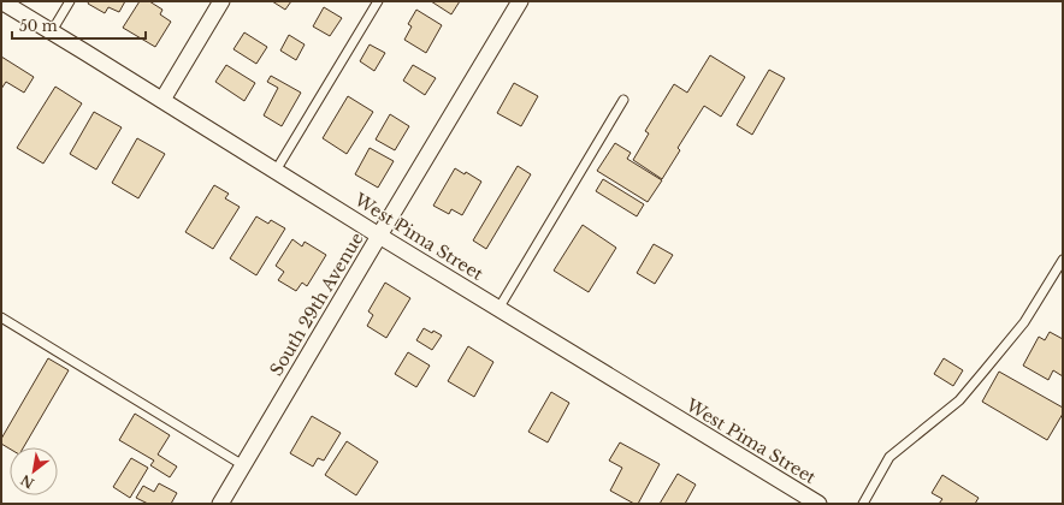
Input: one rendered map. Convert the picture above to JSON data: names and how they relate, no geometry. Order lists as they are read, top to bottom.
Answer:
{
  "streets": {
    "street": ["West Pima Street", "South 29th Avenue"]
  },
  "crossings": [
    ["West Pima Street", "South 29th Avenue"]
  ],
  "scale_bar": "50 m",
  "north": "bottom left"
}
